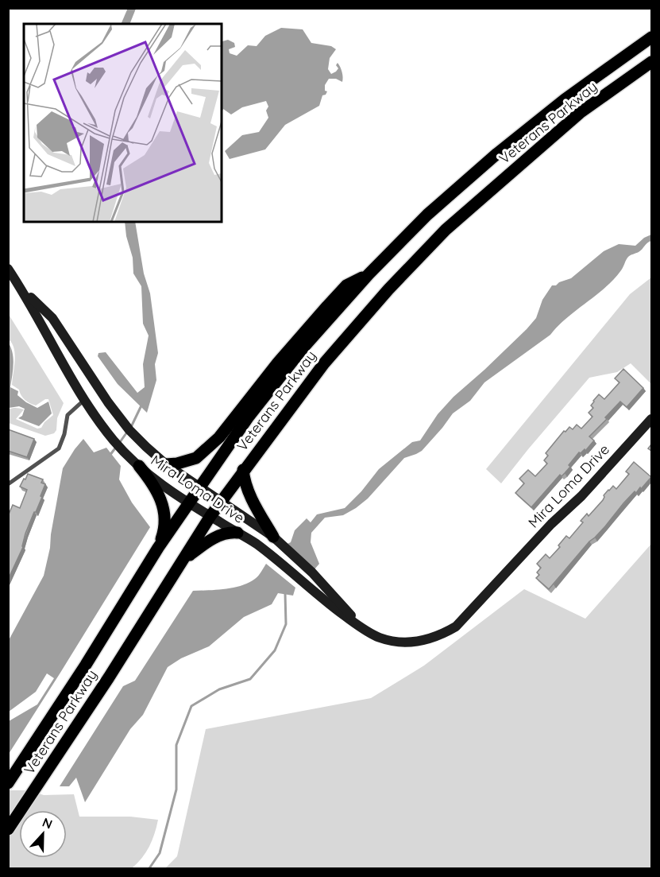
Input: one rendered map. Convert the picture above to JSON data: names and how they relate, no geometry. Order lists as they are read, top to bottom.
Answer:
{
  "streets": {
    "main road": ["Veterans Parkway"],
    "street": ["Mira Loma Drive"]
  },
  "crossings": [
    ["Veterans Parkway", "Mira Loma Drive"]
  ],
  "north": "top"
}
